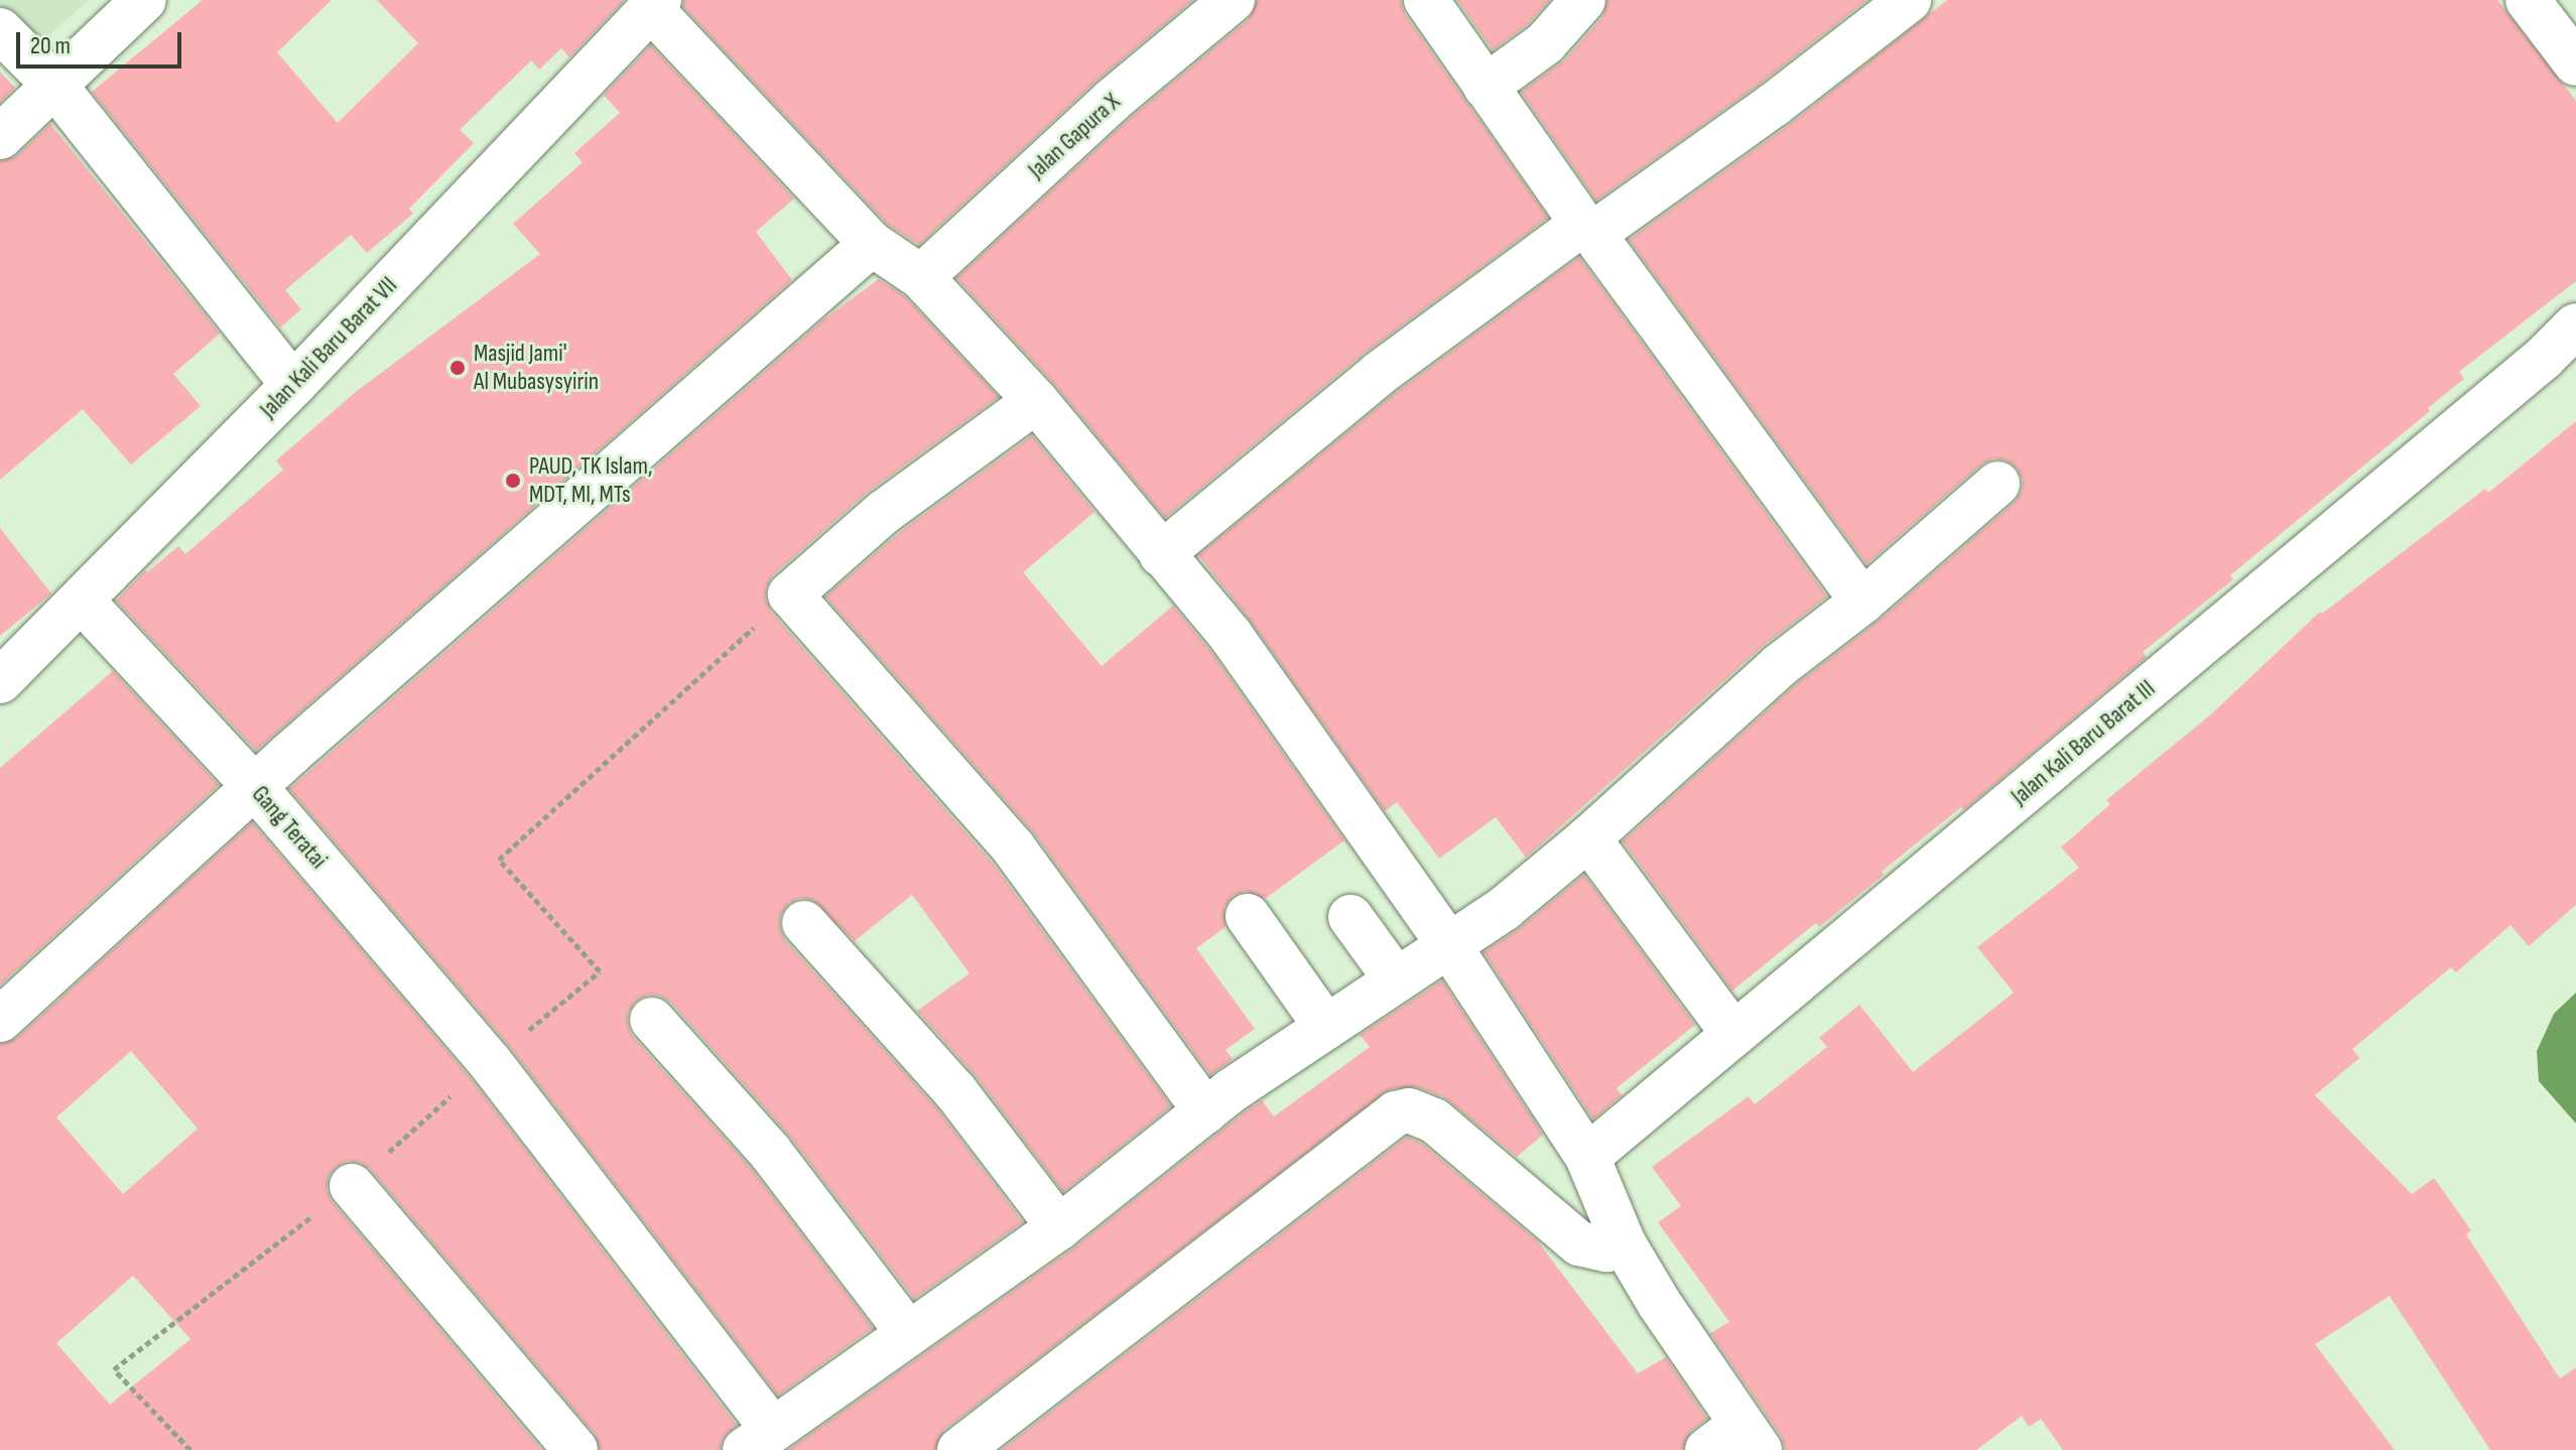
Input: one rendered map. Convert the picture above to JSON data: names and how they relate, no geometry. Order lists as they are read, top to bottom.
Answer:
{
  "streets": {
    "street": [
      "Jalan Gapura X",
      "Jalan Kali Baru Barat VII",
      "Jalan Kali Baru Barat III",
      "Gang Teratai"
    ]
  },
  "crossings": [
    ["Jalan Kali Baru Barat VII", "Gang Teratai"]
  ],
  "places": ["Masjid Jami' Al Mubasysyirin", "PAUD, TK Islam, MDT, MI, MTs"],
  "scale_bar": "20 m"
}
